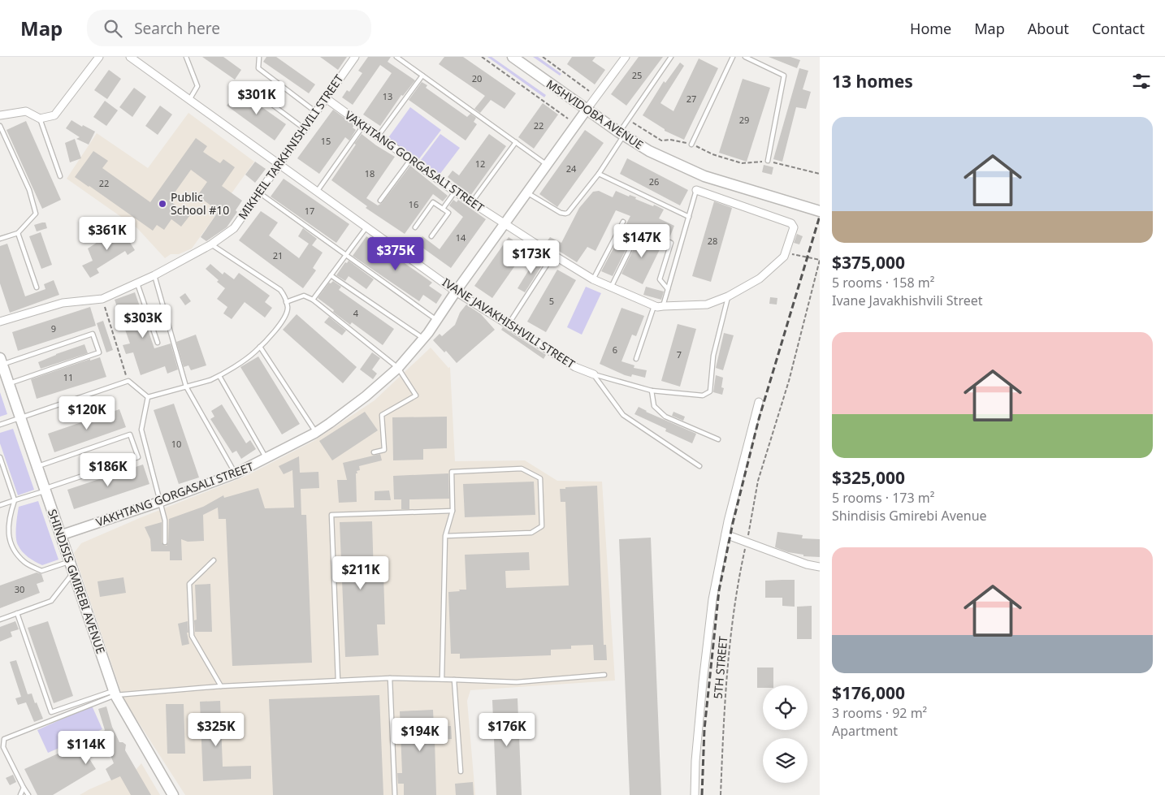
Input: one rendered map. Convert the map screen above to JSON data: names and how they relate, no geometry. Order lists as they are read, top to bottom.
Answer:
{
  "streets": {
    "main road": ["MSHVIDOBA AVENUE", "SHINDISIS GMIREBI AVENUE"],
    "street": ["MIKHEIL TARKHNISHVILI STREET", "VAKHTANG GORGASALI STREET", "IVANE JAVAKHISHVILI STREET"],
    "path": ["5TH STREET"]
  },
  "crossings": [
    ["MSHVIDOBA AVENUE", "VAKHTANG GORGASALI STREET"],
    ["MIKHEIL TARKHNISHVILI STREET", "VAKHTANG GORGASALI STREET"],
    ["MIKHEIL TARKHNISHVILI STREET", "IVANE JAVAKHISHVILI STREET"],
    ["VAKHTANG GORGASALI STREET", "IVANE JAVAKHISHVILI STREET"],
    ["VAKHTANG GORGASALI STREET", "SHINDISIS GMIREBI AVENUE"],
    ["VAKHTANG GORGASALI STREET", "5TH STREET"]
  ],
  "places": ["Public School #10"],
  "house_numbers": [
    "25",
    "20",
    "13",
    "27",
    "29",
    "22",
    "15",
    "12",
    "24",
    "18",
    "26",
    "22",
    "16",
    "17",
    "14",
    "28",
    "21",
    "5",
    "4",
    "9",
    "6",
    "7",
    "11",
    "10",
    "30"
  ],
  "page": {
    "header": "Map",
    "search": "Search here",
    "nav": [
      "Home",
      "Map",
      "About",
      "Contact"
    ],
    "heading": "13 homes",
    "price": [
      "$301K",
      "$361K",
      "$147K",
      "$375K",
      "$173K",
      "$303K",
      "$120K",
      "$186K",
      "$211K",
      "$325K",
      "$176K",
      "$194K",
      "$114K"
    ],
    "list": [
      {
        "name": "$375,000",
        "note": "5 rooms · 158 m² · Ivane Javakhishvili Street"
      },
      {
        "name": "$325,000",
        "note": "5 rooms · 173 m² · Shindisis Gmirebi Avenue"
      },
      {
        "name": "$176,000",
        "note": "3 rooms · 92 m² · Apartment"
      }
    ]
  }
}
